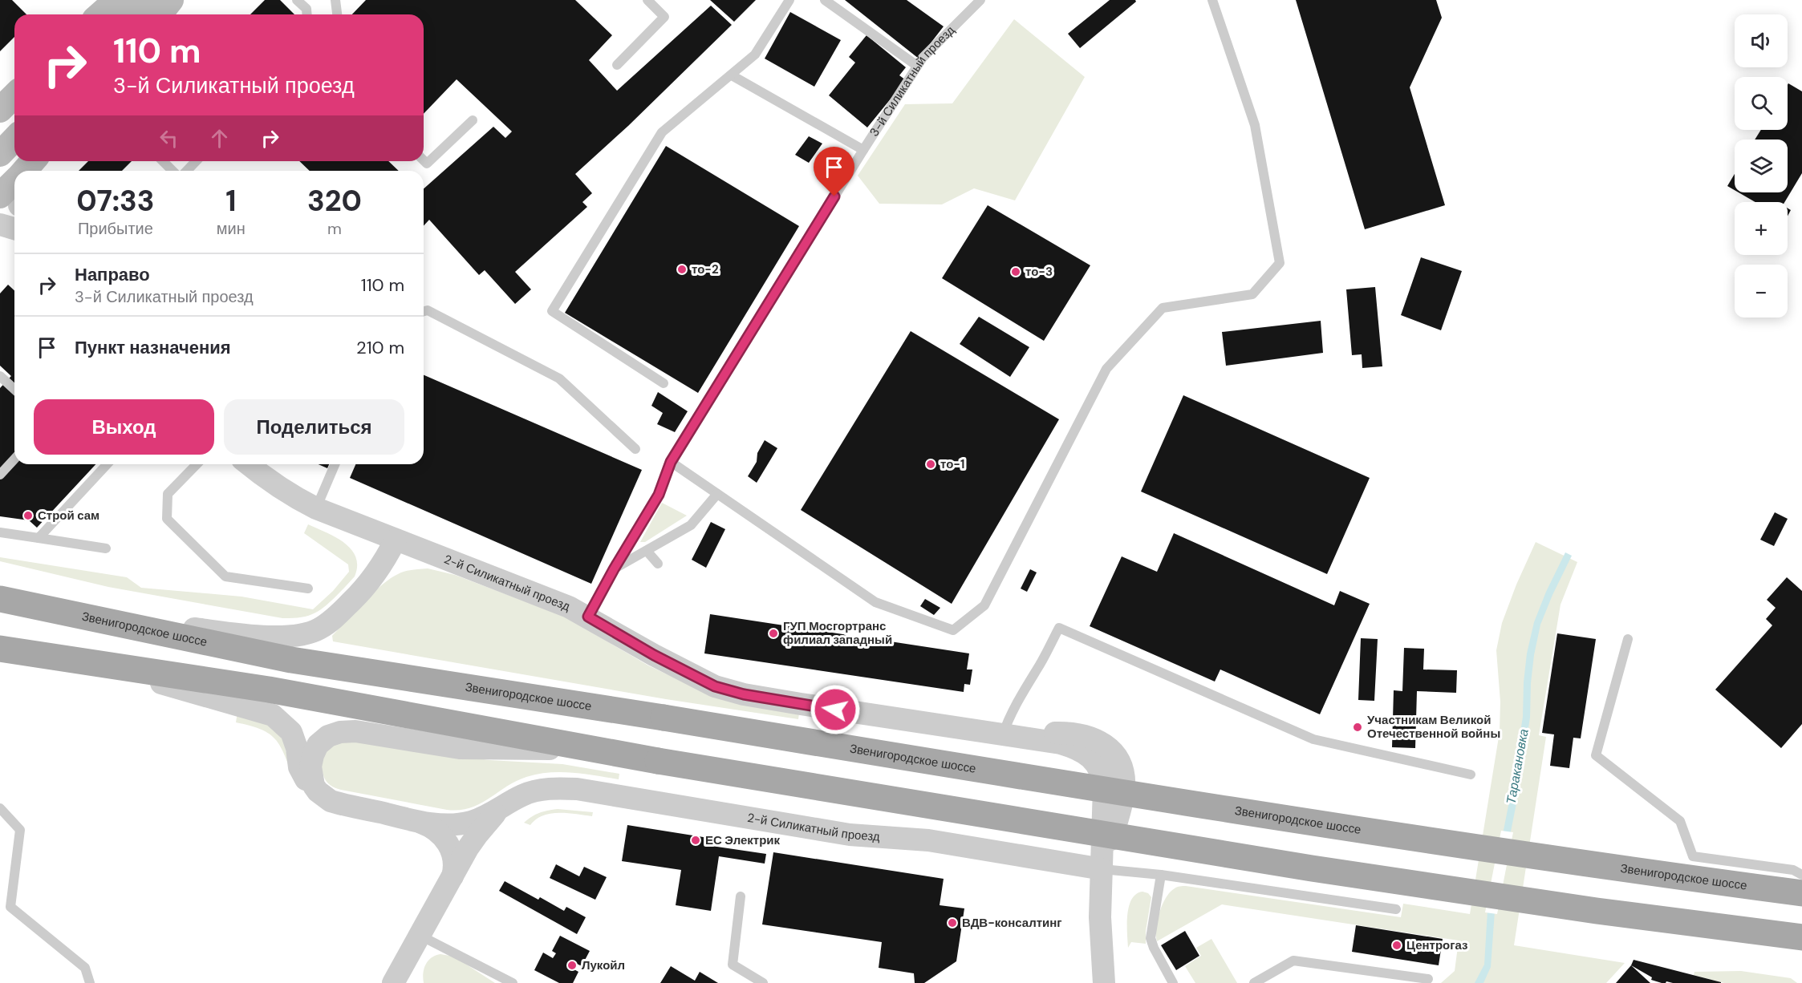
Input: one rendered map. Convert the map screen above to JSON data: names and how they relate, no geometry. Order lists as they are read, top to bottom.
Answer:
{
  "streets": {
    "main road": ["Звенигородское шоссе"],
    "street": ["2-й Силикатный проезд"],
    "lane": ["3-й Силикатный проезд"]
  },
  "crossings": [
    ["3-й Силикатный проезд", "2-й Силикатный проезд"]
  ],
  "water": ["Таракановка"],
  "places": [
    "то-2",
    "то-3",
    "то-1",
    "Строй сам",
    "ГУП Мосгортранс филиал западный",
    "Участникам Великой Отечественной войны",
    "ЕС Электрик",
    "ВДВ-консалтинг",
    "Центрогаз",
    "Лукойл"
  ],
  "page": {
    "map_buttons": ["+", "−"],
    "turn": ["110 m", "3-й Силикатный проезд"],
    "eta": [
      "07:33",
      "Прибытие",
      "1",
      "мин",
      "320",
      "m"
    ],
    "list": [
      {
        "name": "Направо",
        "note": "3-й Силикатный проезд",
        "value": "110 m"
      },
      {
        "name": "Пункт назначения",
        "value": "210 m"
      }
    ],
    "buttons": ["Выход", "Поделиться"]
  }
}
